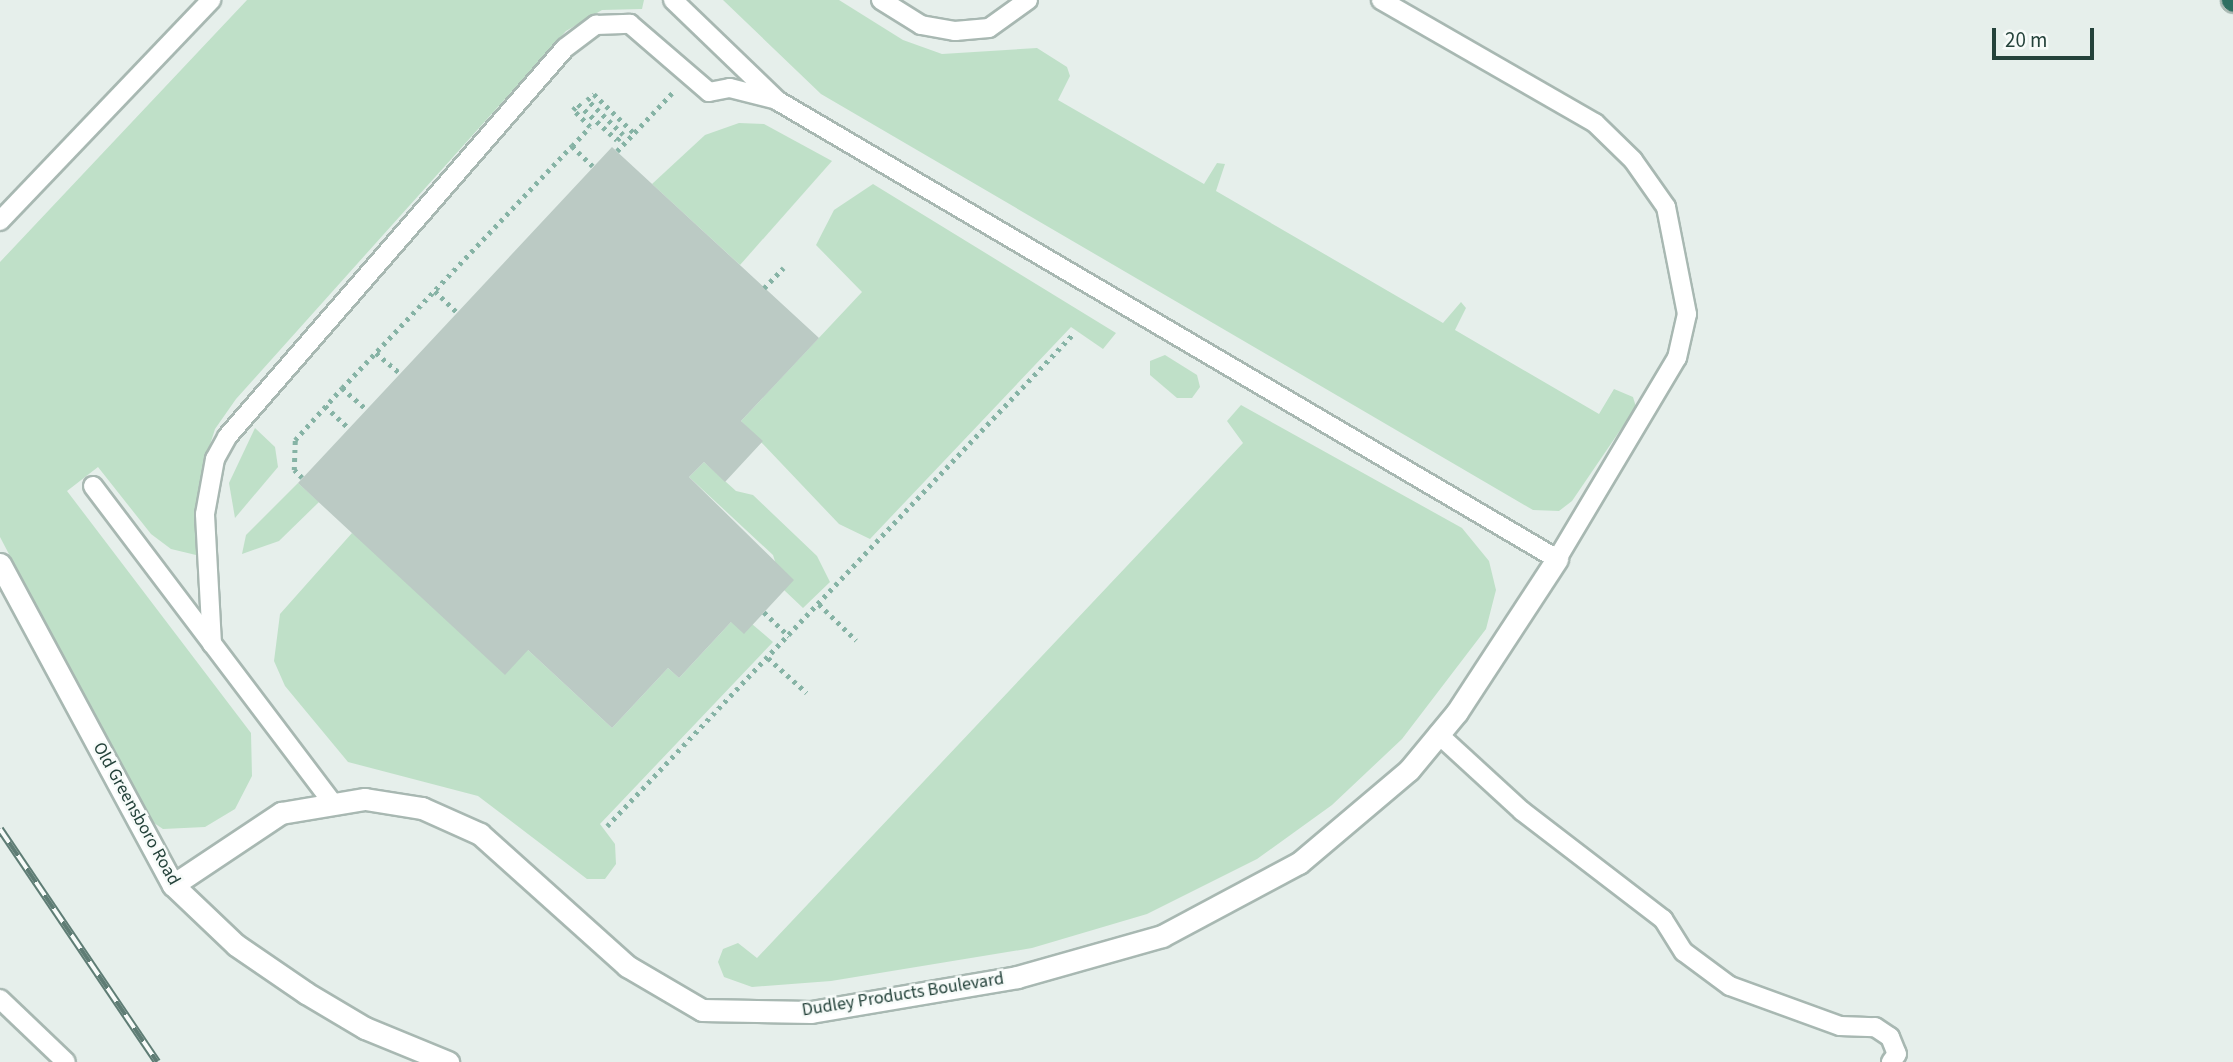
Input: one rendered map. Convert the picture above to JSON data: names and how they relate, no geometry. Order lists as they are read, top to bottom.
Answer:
{
  "streets": {
    "street": ["Old Greensboro Road", "Dudley Products Boulevard"]
  },
  "crossings": [
    ["Old Greensboro Road", "Dudley Products Boulevard"]
  ],
  "scale_bar": "20 m"
}
